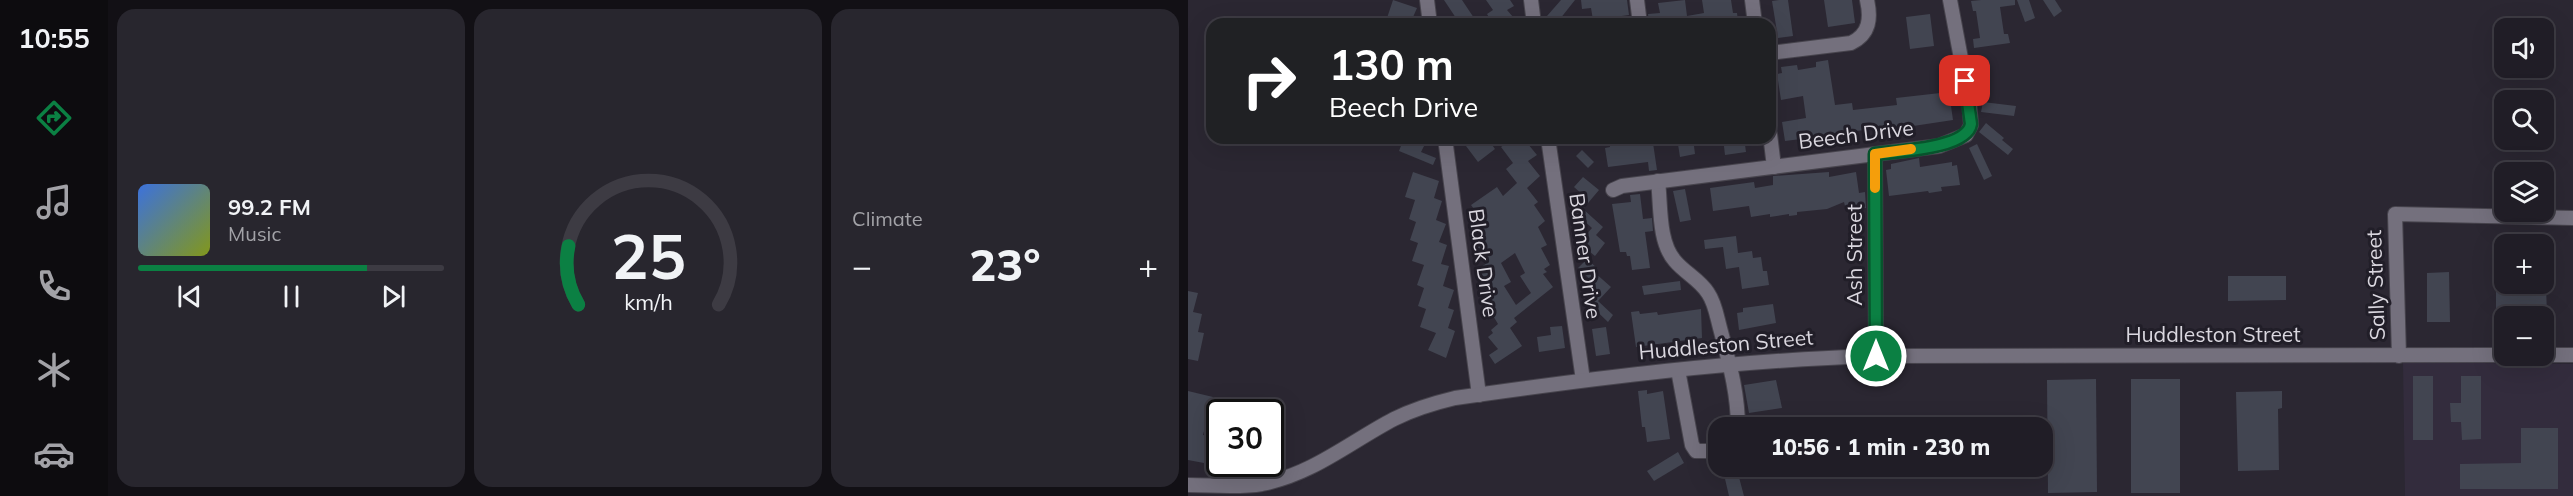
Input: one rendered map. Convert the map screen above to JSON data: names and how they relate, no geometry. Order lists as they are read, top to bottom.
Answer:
{
  "streets": {
    "street": [
      "Beech Drive",
      "Ash Street",
      "Banner Drive",
      "Black Drive",
      "Sally Street",
      "Huddleston Street"
    ]
  },
  "crossings": [
    ["Beech Drive", "Ash Street"],
    ["Ash Street", "Huddleston Street"],
    ["Banner Drive", "Huddleston Street"],
    ["Black Drive", "Huddleston Street"],
    ["Sally Street", "Huddleston Street"]
  ],
  "page": {
    "tabs": "10:55",
    "tile": "Climate",
    "map_buttons": ["+", "−"],
    "turn": ["130 m", "Beech Drive"],
    "song": ["99.2 FM", "Music"],
    "heat": ["−", "23°", "+"],
    "limit": "30",
    "trip": "10:56 · 1 min · 230 m",
    "gauge": ["25", "km/h"]
  }
}
